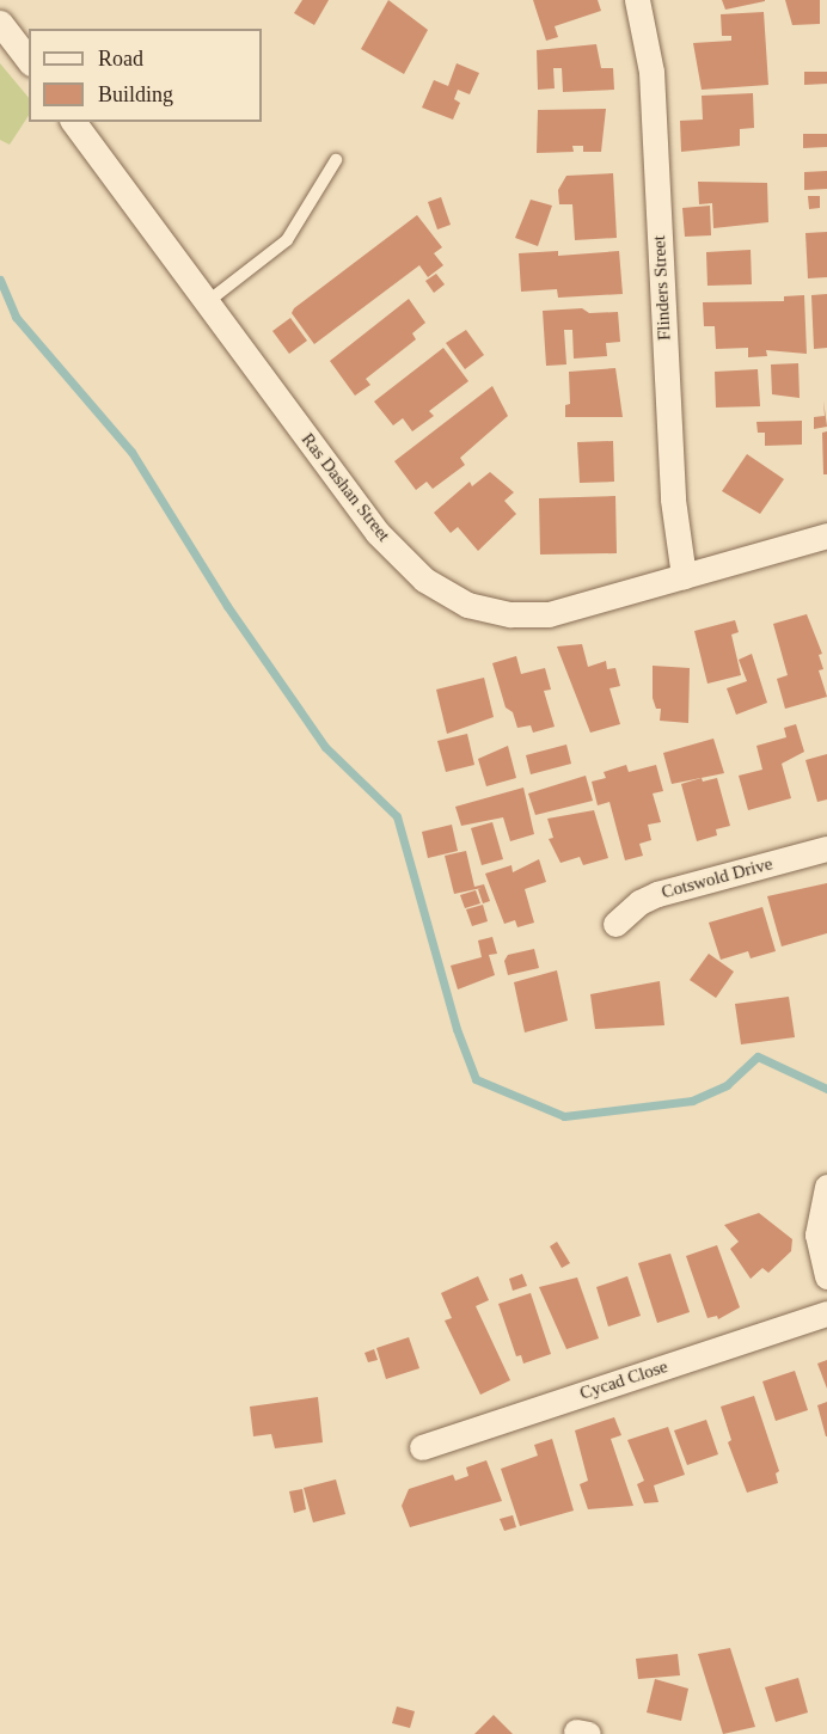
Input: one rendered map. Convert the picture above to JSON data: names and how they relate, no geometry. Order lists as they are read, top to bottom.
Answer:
{
  "streets": {
    "street": [
      "Flinders Street",
      "Ras Dashan Street",
      "Cotswold Drive",
      "Cycad Close"
    ]
  },
  "crossings": [
    ["Flinders Street", "Ras Dashan Street"]
  ],
  "legend": ["Road", "Building"]
}
